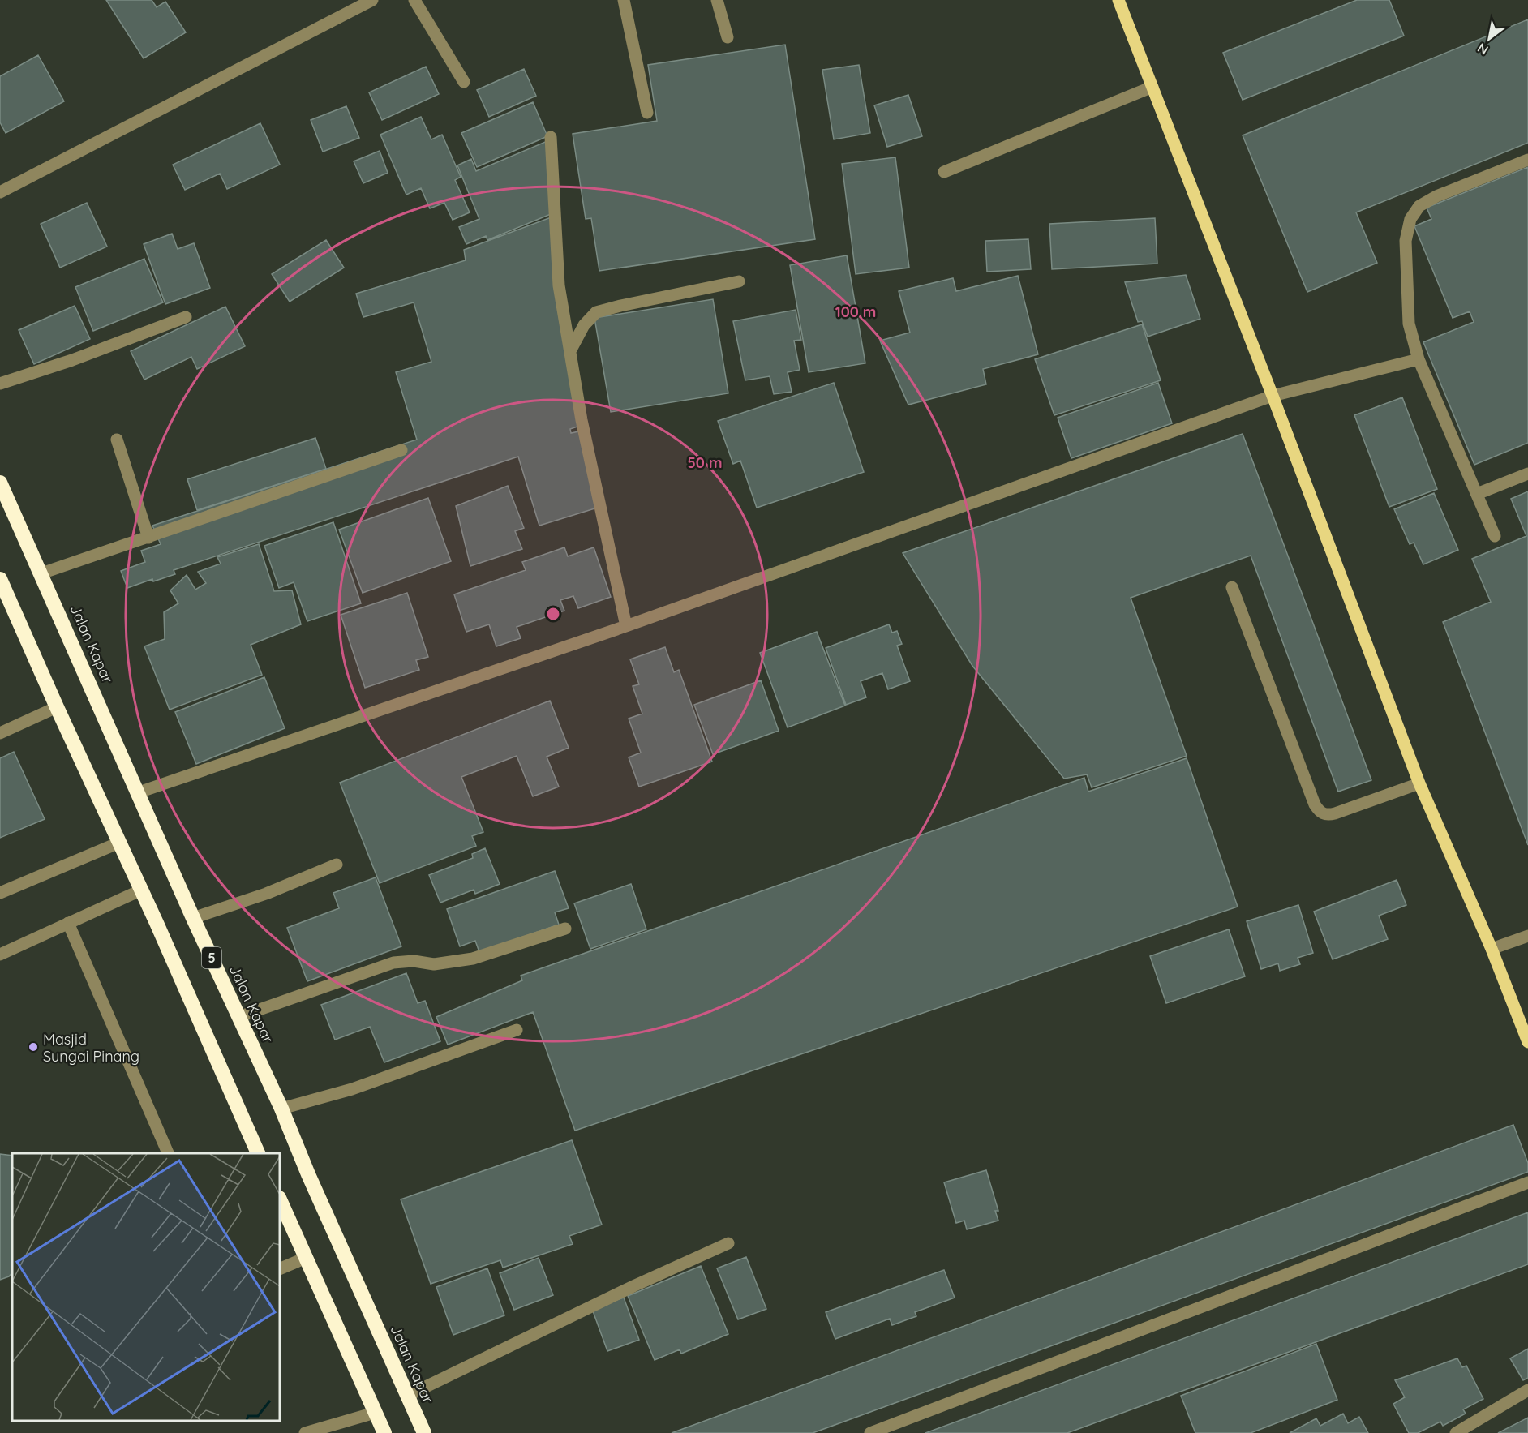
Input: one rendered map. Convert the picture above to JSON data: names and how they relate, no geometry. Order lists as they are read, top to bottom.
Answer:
{
  "streets": {
    "highway": ["Jalan Kapar", "5"]
  },
  "places": ["Masjid Sungai Pinang"],
  "north": "bottom left",
  "rings": ["100 m", "50 m"]
}
